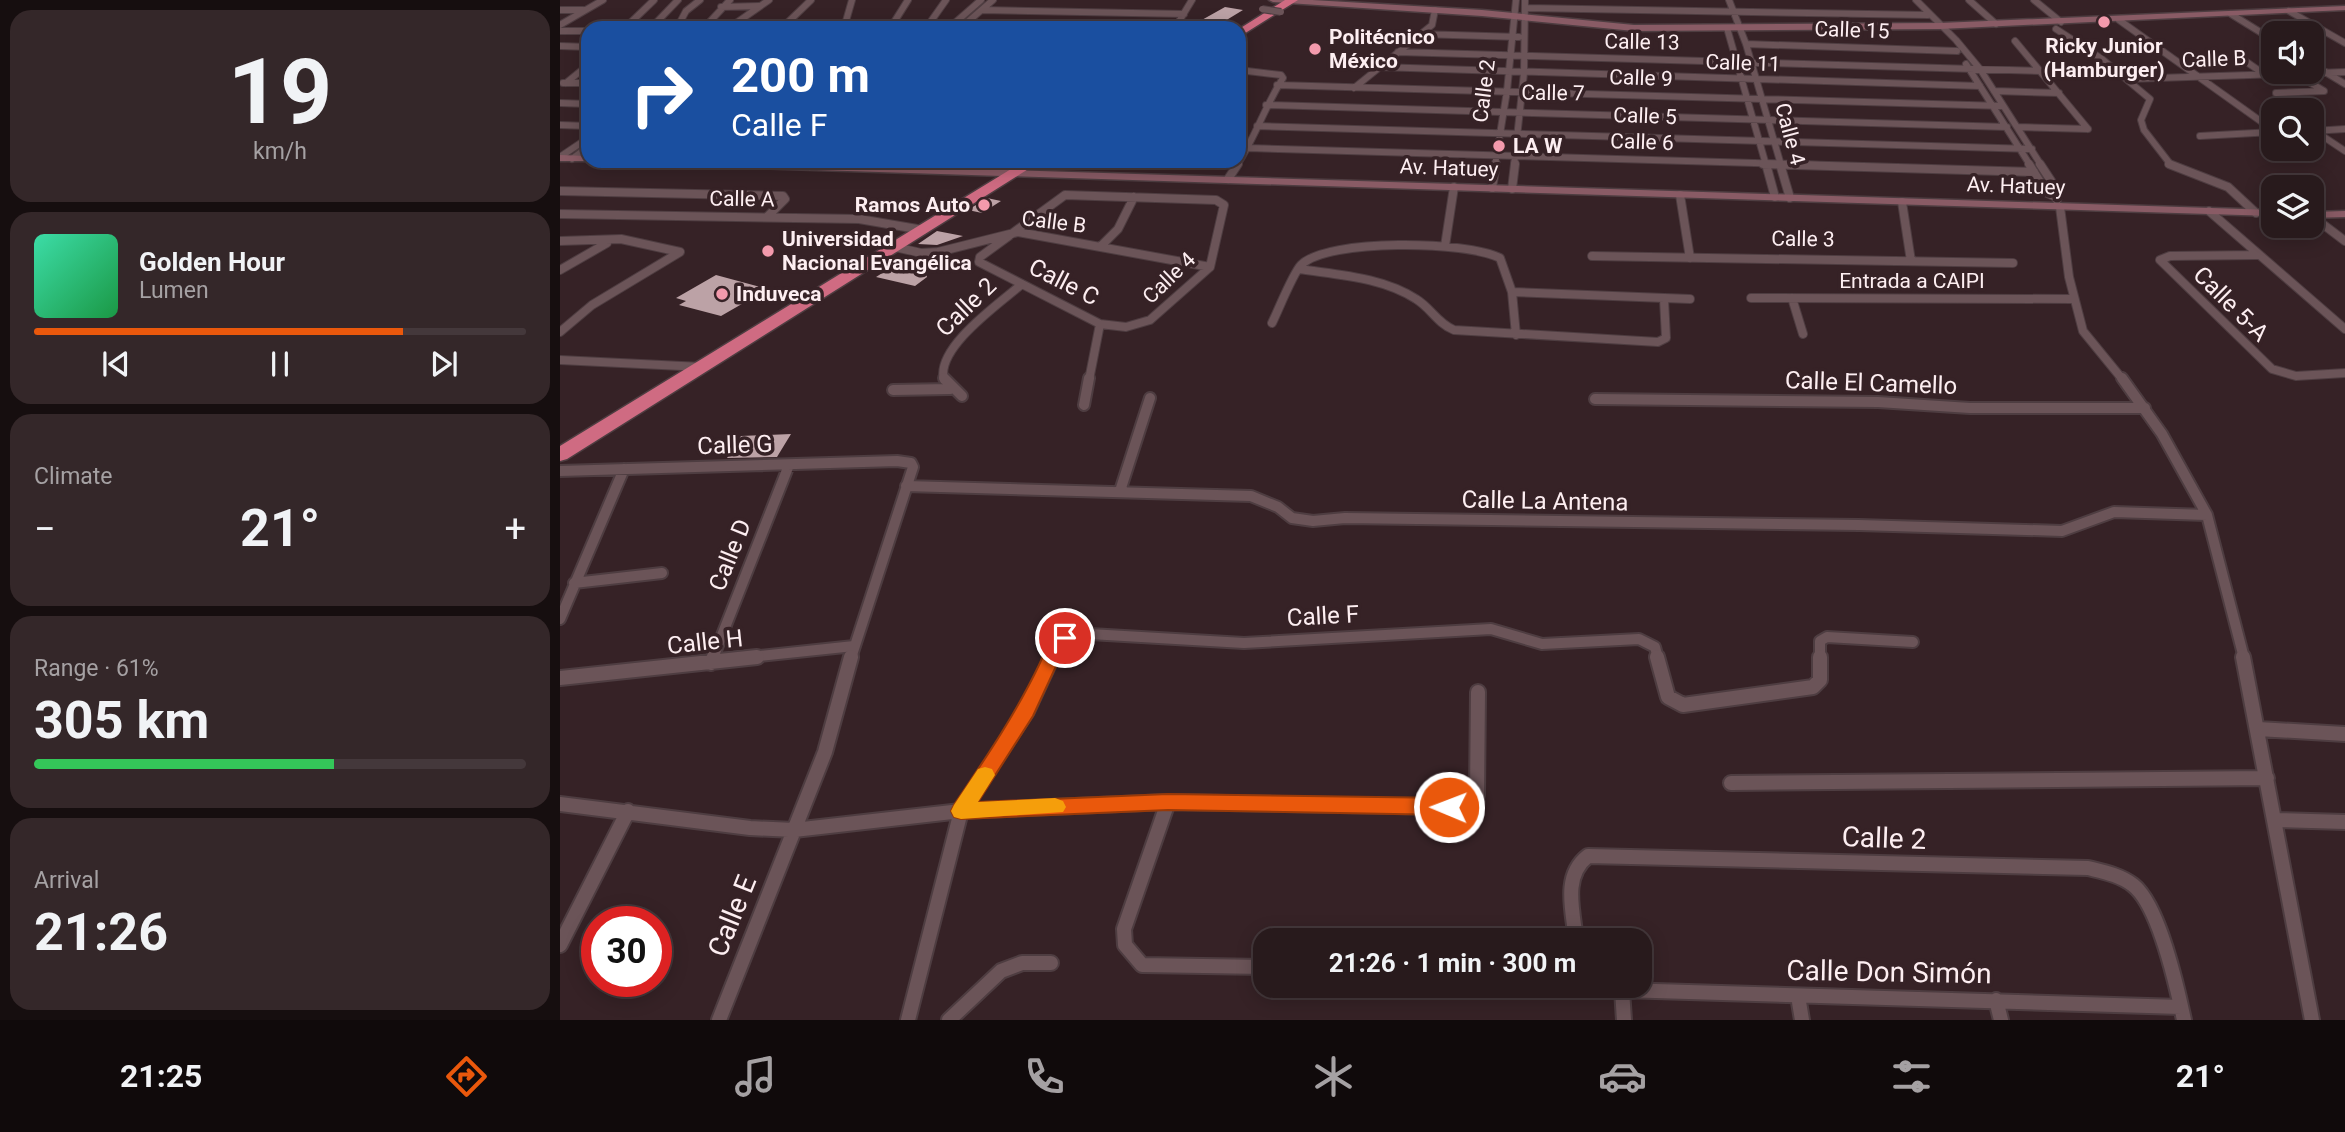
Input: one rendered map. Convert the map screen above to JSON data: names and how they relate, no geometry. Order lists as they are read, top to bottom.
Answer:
{
  "streets": {
    "main road": ["Av. Hatuey"],
    "street": [
      "Calle 15",
      "Calle 13",
      "Calle B",
      "Calle 11",
      "Calle 9",
      "Calle 2",
      "Calle 7",
      "Calle 5",
      "Calle 4",
      "Calle 6",
      "Calle A",
      "Calle 3",
      "Entrada a CAIPI",
      "Calle C",
      "Calle 5-A",
      "Calle El Camello",
      "Calle G",
      "Calle La Antena",
      "Calle D",
      "Calle F",
      "Calle H",
      "Calle E",
      "Calle Don Simón"
    ]
  },
  "crossings": [
    ["Calle 15", "Calle 4"],
    ["Calle 13", "Calle 2"],
    ["Calle 13", "Calle 4"],
    ["Calle B", "Calle 4"],
    ["Calle B", "Calle C"],
    ["Calle 11", "Calle 2"],
    ["Calle 11", "Calle 4"],
    ["Calle 9", "Calle 2"],
    ["Calle 9", "Calle 4"],
    ["Calle 2", "Calle 7"],
    ["Calle 2", "Calle 5"],
    ["Calle 2", "Calle 6"],
    ["Calle 2", "Av. Hatuey"],
    ["Calle 2", "Calle C"],
    ["Calle 2", "Calle Don Simón"],
    ["Calle 7", "Calle 4"],
    ["Calle 5", "Calle 4"],
    ["Calle 4", "Calle 6"],
    ["Calle 4", "Av. Hatuey"],
    ["Calle 4", "Calle C"],
    ["Calle G", "Calle D"],
    ["Calle G", "Calle E"],
    ["Calle La Antena", "Calle E"],
    ["Calle D", "Calle H"],
    ["Calle H", "Calle E"]
  ],
  "places": [
    "Ricky Junior (Hamburger)",
    "Politécnico México",
    "LA W",
    "Ramos Auto",
    "Universidad Nacional Evangélica",
    "Induveca"
  ],
  "page": {
    "tile": [
      ["19", "km/h"],
      "Climate",
      ["Range · 61%", "305 km"],
      ["Arrival", "21:26"]
    ],
    "turn": ["200 m", "Calle F"],
    "song": ["Golden Hour", "Lumen"],
    "heat": ["−", "21°", "+"],
    "limit": "30",
    "trip": "21:26 · 1 min · 300 m",
    "tabs": ["21:25", "21°"]
  }
}
